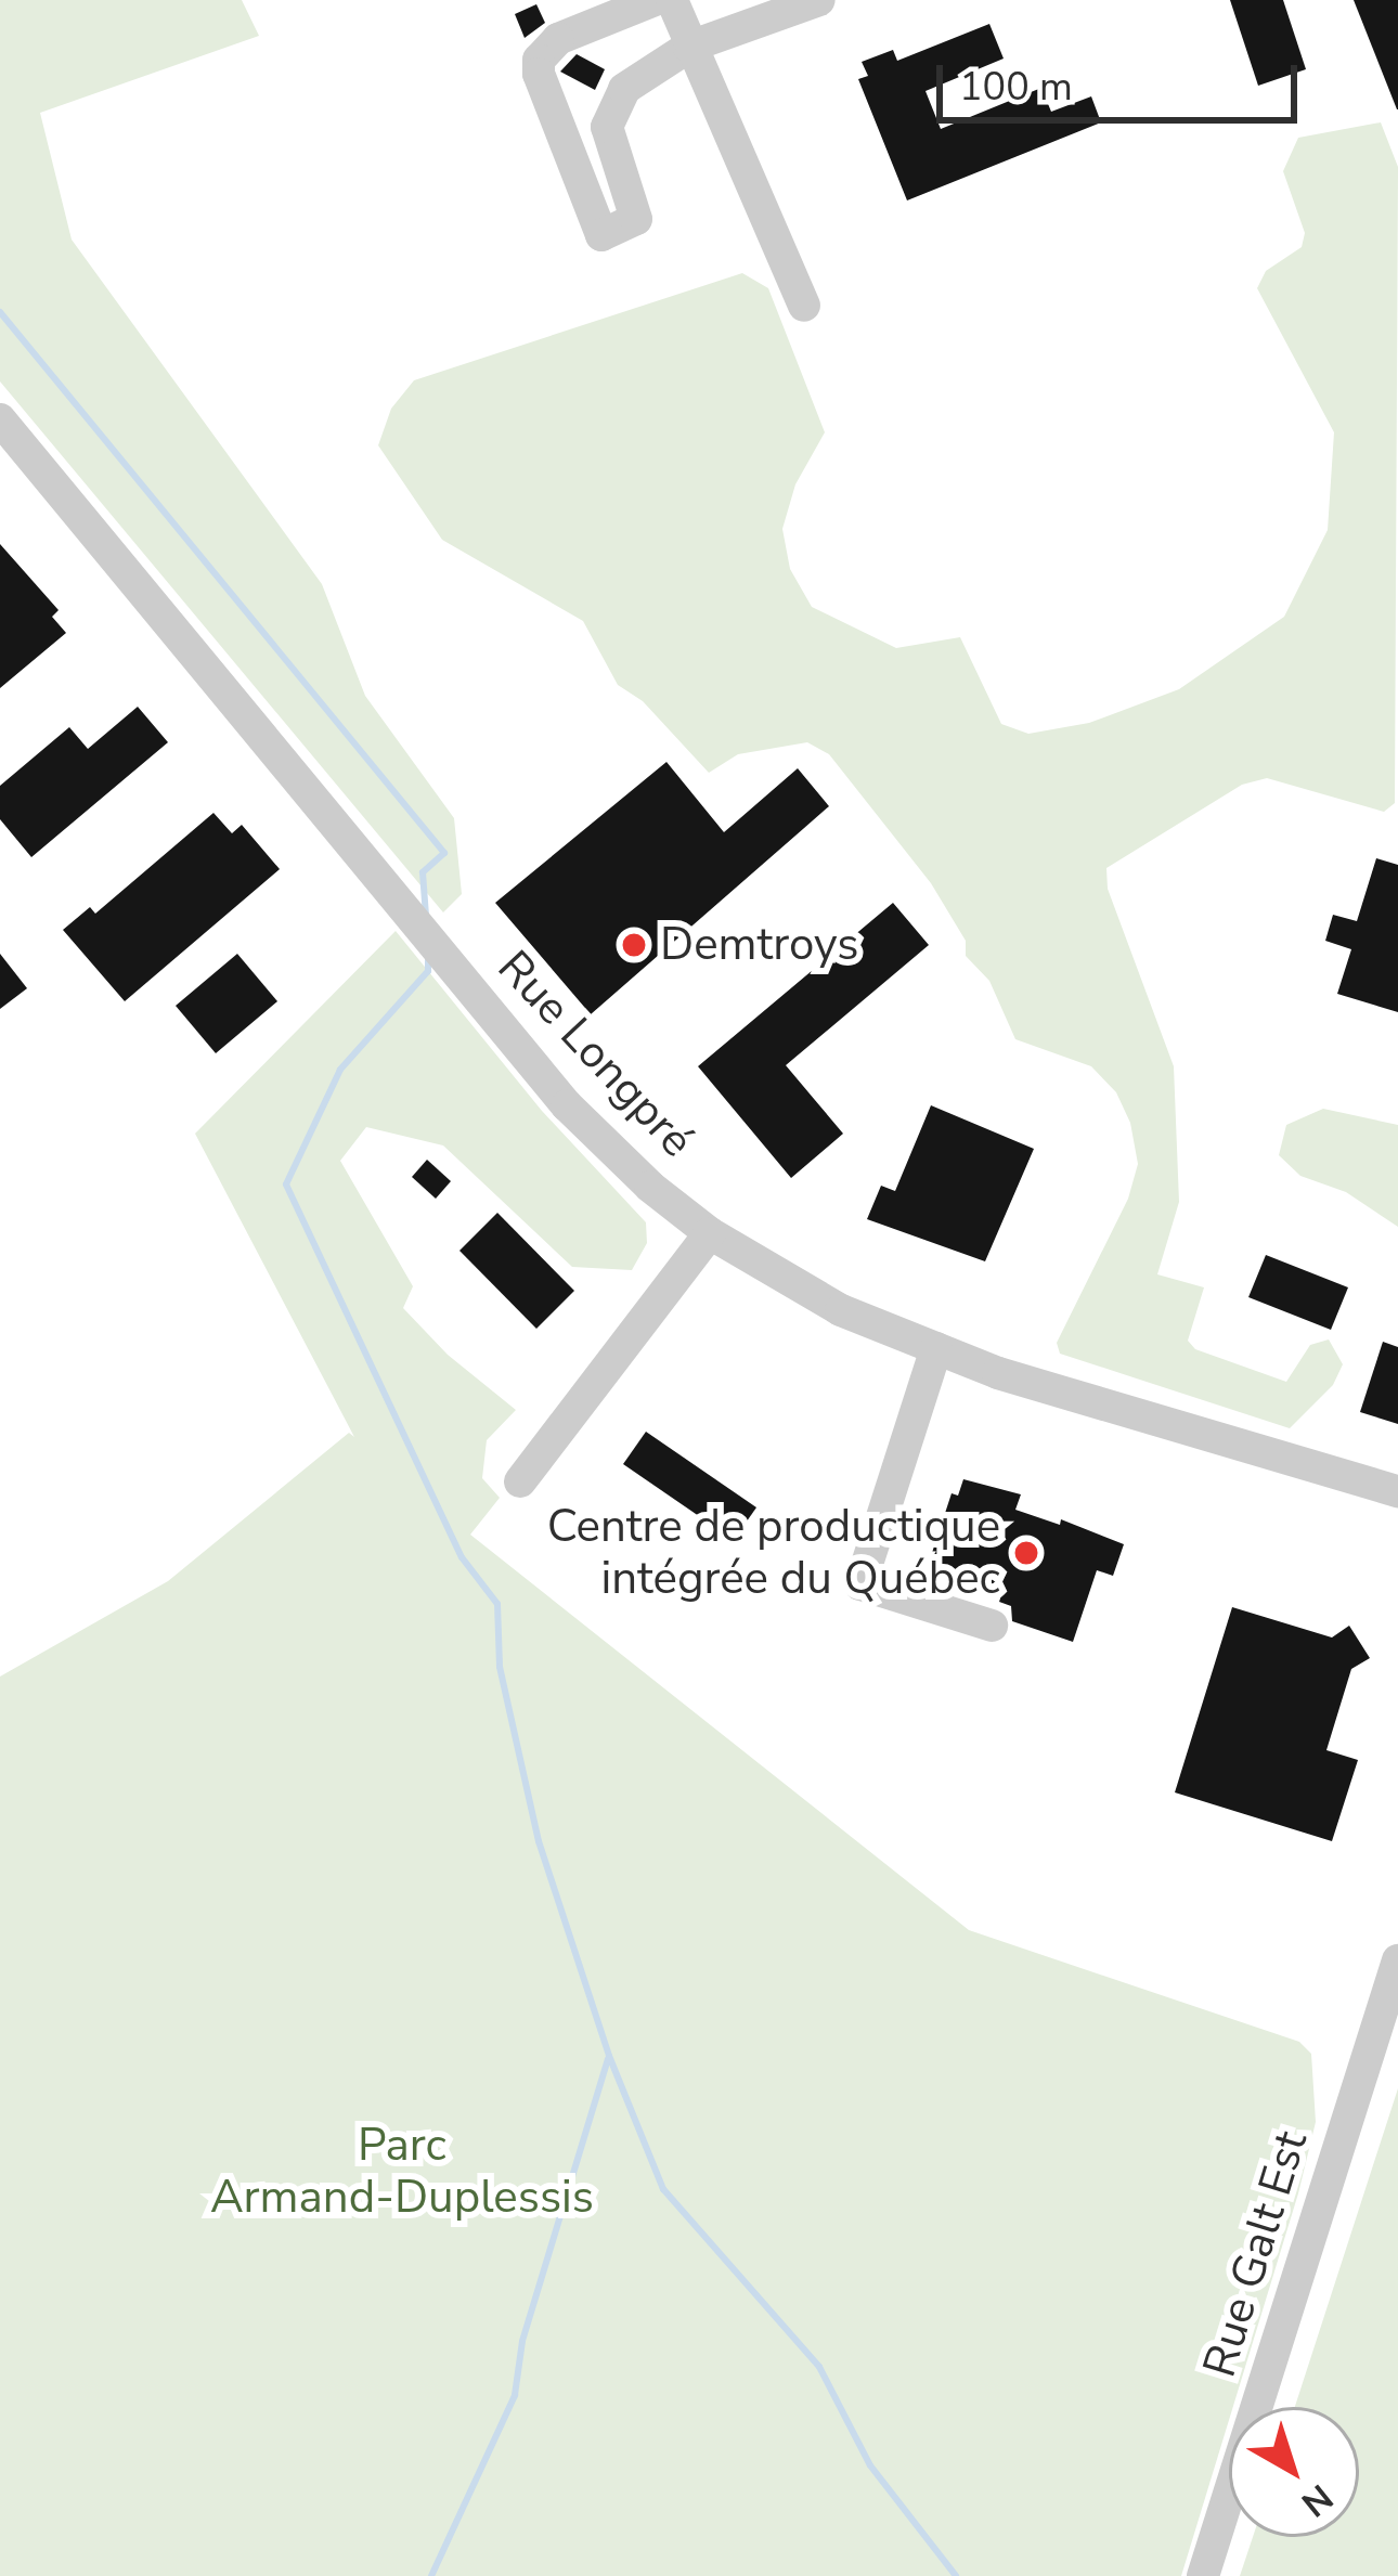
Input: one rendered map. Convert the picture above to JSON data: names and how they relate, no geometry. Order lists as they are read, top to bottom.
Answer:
{
  "streets": {
    "street": ["Rue Longpré", "Rue Galt Est"]
  },
  "parks": ["Parc Armand-Duplessis"],
  "places": ["Demtroys", "Centre de productique intégrée du Québec"],
  "scale_bar": "100 m",
  "north": "bottom right"
}
